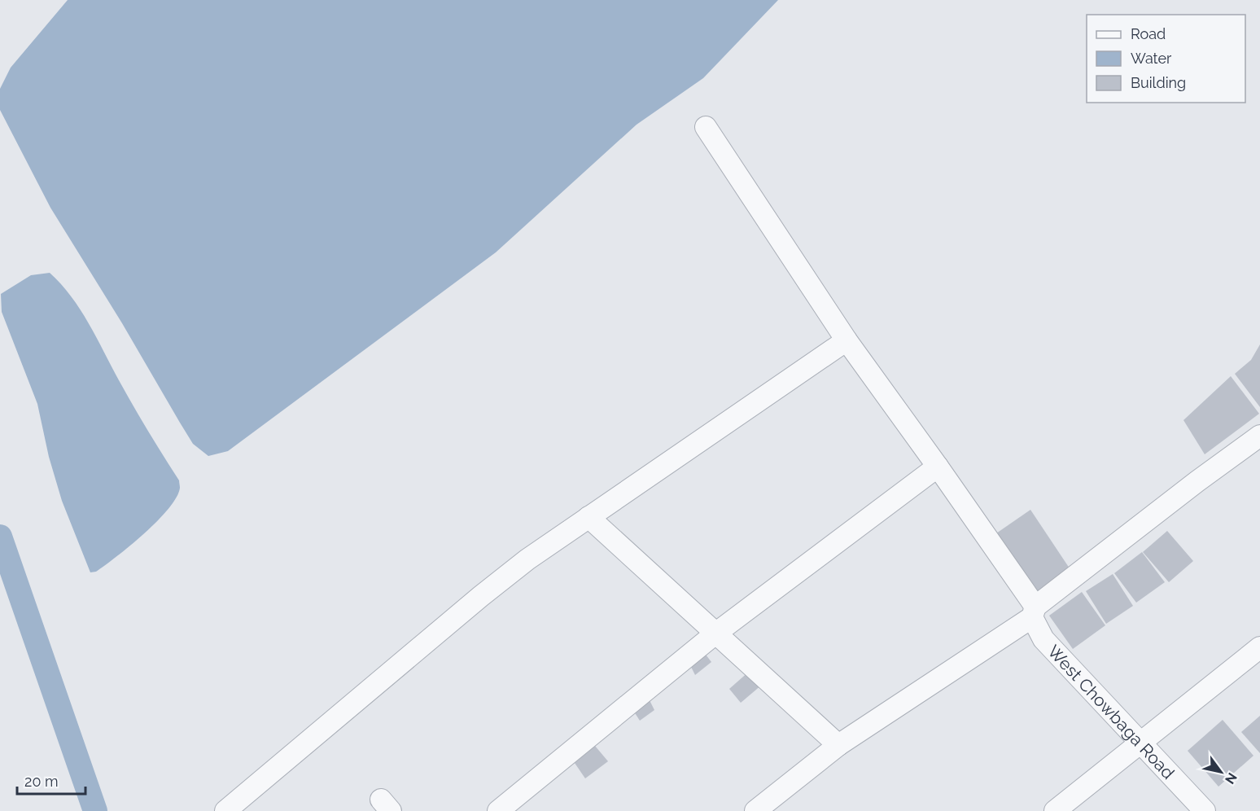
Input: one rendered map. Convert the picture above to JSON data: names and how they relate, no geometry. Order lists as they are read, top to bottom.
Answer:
{
  "streets": {
    "street": ["West Chowbaga Road"]
  },
  "legend": ["Road", "Water", "Building"],
  "scale_bar": "20 m",
  "north": "bottom right"
}
